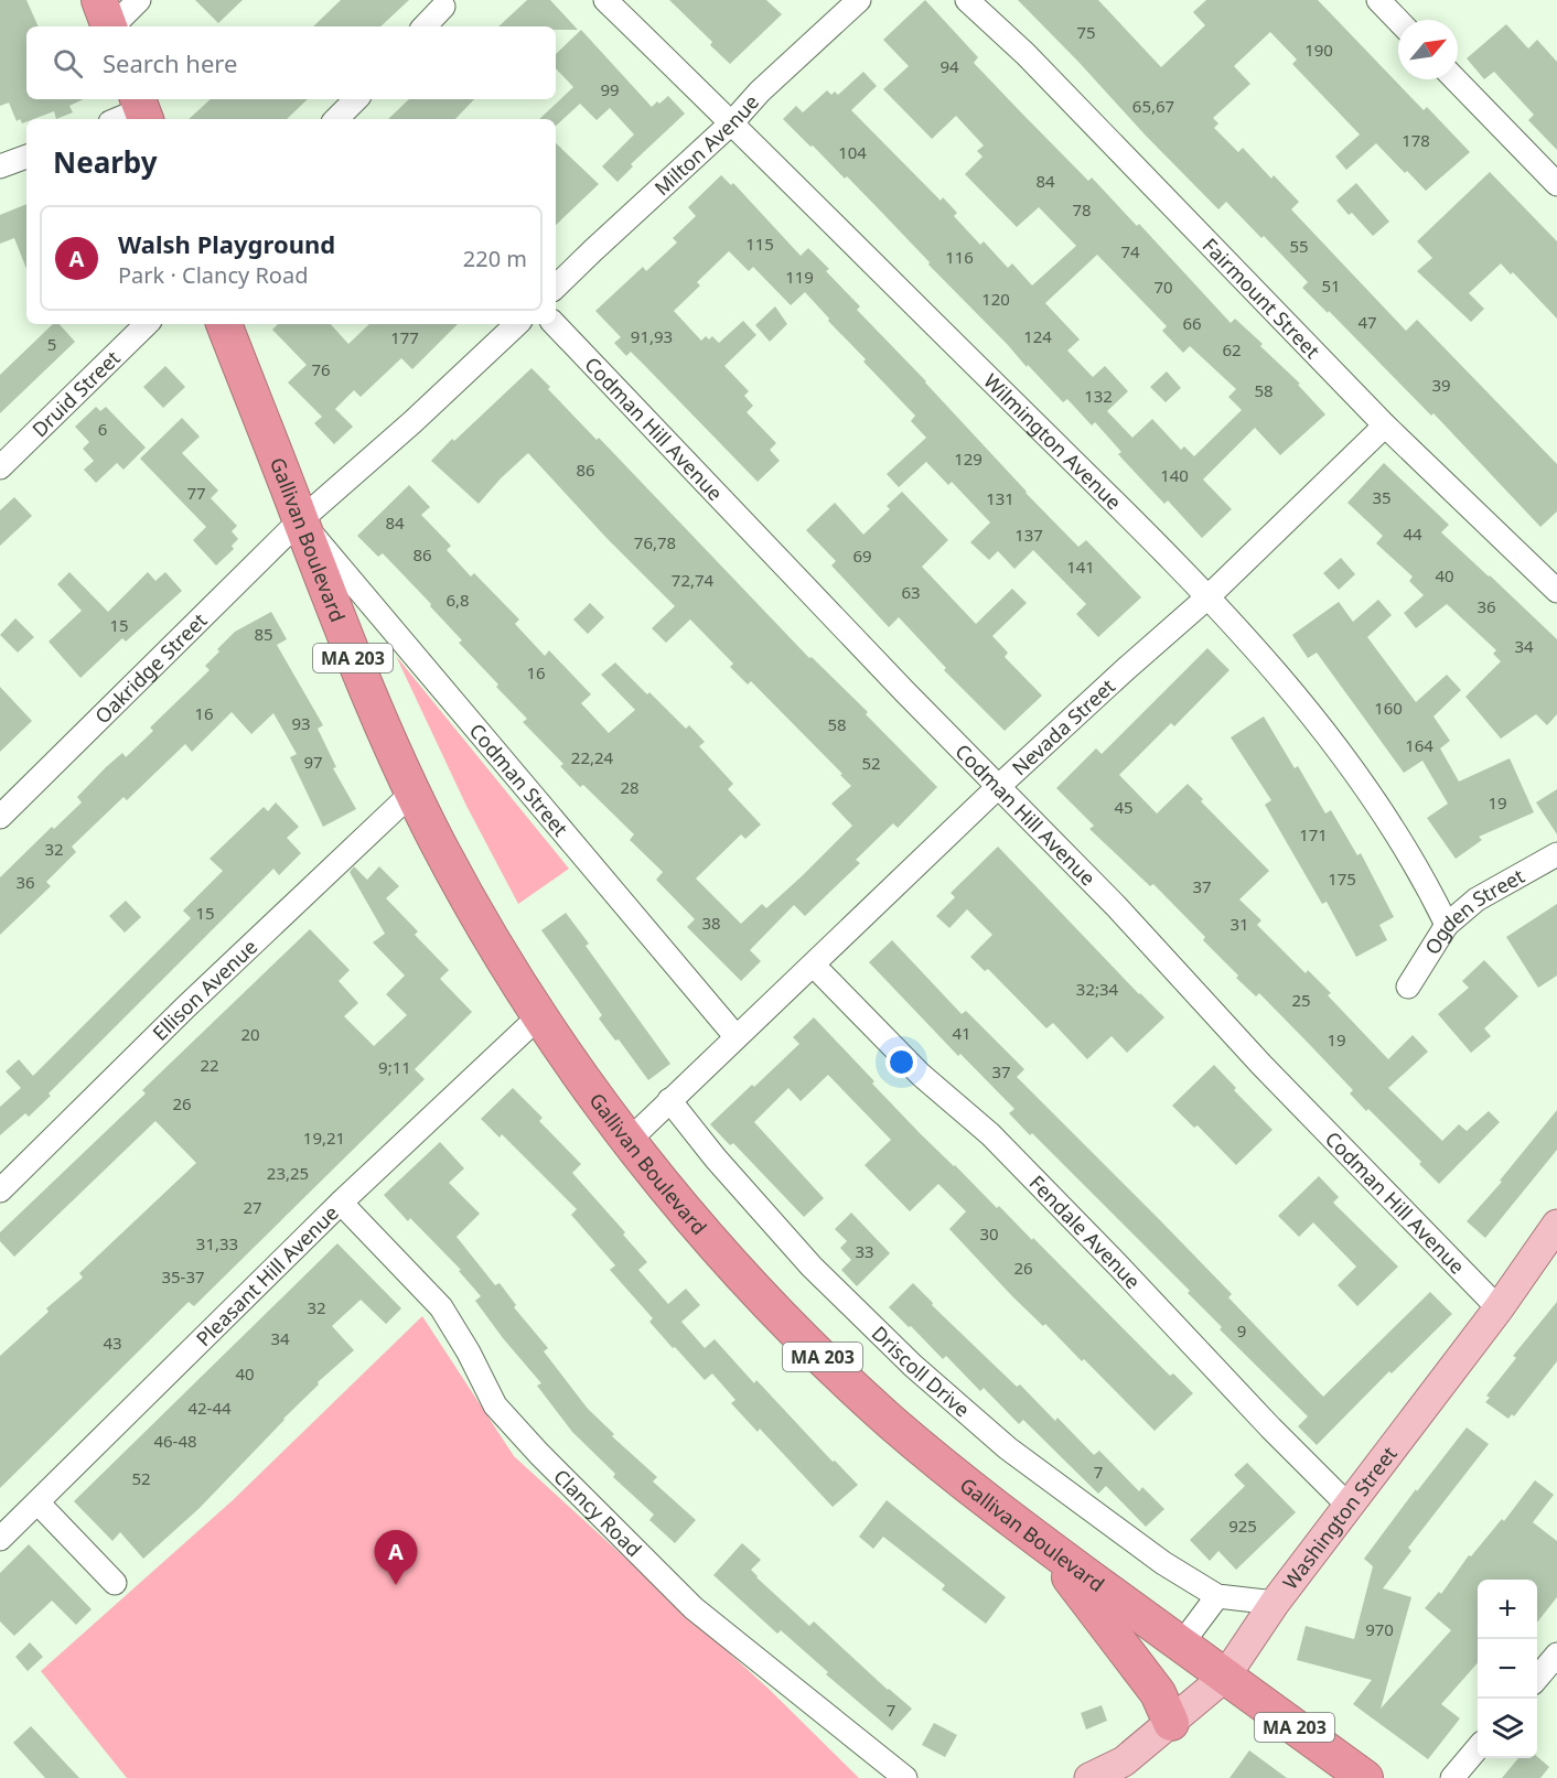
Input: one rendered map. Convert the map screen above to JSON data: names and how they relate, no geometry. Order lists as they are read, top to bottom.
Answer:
{
  "streets": {
    "highway": ["Gallivan Boulevard", "MA 203"],
    "main road": ["Washington Street"],
    "street": [
      "Milton Avenue",
      "Fairmount Street",
      "Druid Street",
      "Codman Hill Avenue",
      "Wilmington Avenue",
      "Oakridge Street",
      "Nevada Street",
      "Codman Street",
      "Ogden Street",
      "Ellison Avenue",
      "Fendale Avenue",
      "Pleasant Hill Avenue",
      "Driscoll Drive",
      "Clancy Road"
    ]
  },
  "crossings": [
    ["Milton Avenue", "Wilmington Avenue"],
    ["Fairmount Street", "Nevada Street"],
    ["Codman Hill Avenue", "Nevada Street"],
    ["Codman Hill Avenue", "Washington Street"],
    ["Wilmington Avenue", "Nevada Street"],
    ["Wilmington Avenue", "Ogden Street"],
    ["Gallivan Boulevard", "Oakridge Street"],
    ["Gallivan Boulevard", "Nevada Street"],
    ["Gallivan Boulevard", "Codman Street"],
    ["Gallivan Boulevard", "Ellison Avenue"],
    ["Gallivan Boulevard", "Pleasant Hill Avenue"],
    ["Gallivan Boulevard", "Washington Street"],
    ["Oakridge Street", "Codman Street"],
    ["Nevada Street", "Codman Street"],
    ["Nevada Street", "Fendale Avenue"],
    ["Nevada Street", "Driscoll Drive"],
    ["Fendale Avenue", "Washington Street"],
    ["Pleasant Hill Avenue", "Clancy Road"],
    ["Driscoll Drive", "Washington Street"]
  ],
  "house_numbers": [
    "75",
    "190",
    "94",
    "99",
    "65,67",
    "178",
    "104",
    "84",
    "78",
    "115",
    "55",
    "74",
    "116",
    "119",
    "51",
    "70",
    "120",
    "47",
    "66",
    "91,93",
    "124",
    "177",
    "5",
    "62",
    "76",
    "39",
    "58",
    "132",
    "6",
    "129",
    "86",
    "140",
    "77",
    "35",
    "131",
    "84",
    "44",
    "137",
    "76,78",
    "86",
    "69",
    "141",
    "40",
    "72,74",
    "63",
    "6,8",
    "36",
    "15",
    "85",
    "34",
    "16",
    "160",
    "16",
    "93",
    "58",
    "164",
    "22,24",
    "97",
    "52",
    "28",
    "19",
    "45",
    "171",
    "32",
    "175",
    "36",
    "37",
    "15",
    "38",
    "31",
    "32;34",
    "25",
    "41",
    "20",
    "19",
    "22",
    "9;11",
    "37",
    "26",
    "19,21",
    "23,25",
    "27",
    "30",
    "31,33",
    "33",
    "26",
    "35-37",
    "32",
    "9",
    "34",
    "43",
    "40",
    "42-44",
    "46-48",
    "7",
    "52",
    "925",
    "970",
    "7"
  ],
  "north": "top right",
  "page": {
    "search": "Search here",
    "heading": "Nearby",
    "list": [
      {
        "mark": "A",
        "name": "Walsh Playground",
        "note": "Park · Clancy Road",
        "value": "220 m"
      }
    ],
    "pins": "A",
    "map_buttons": ["+", "−"]
  }
}
